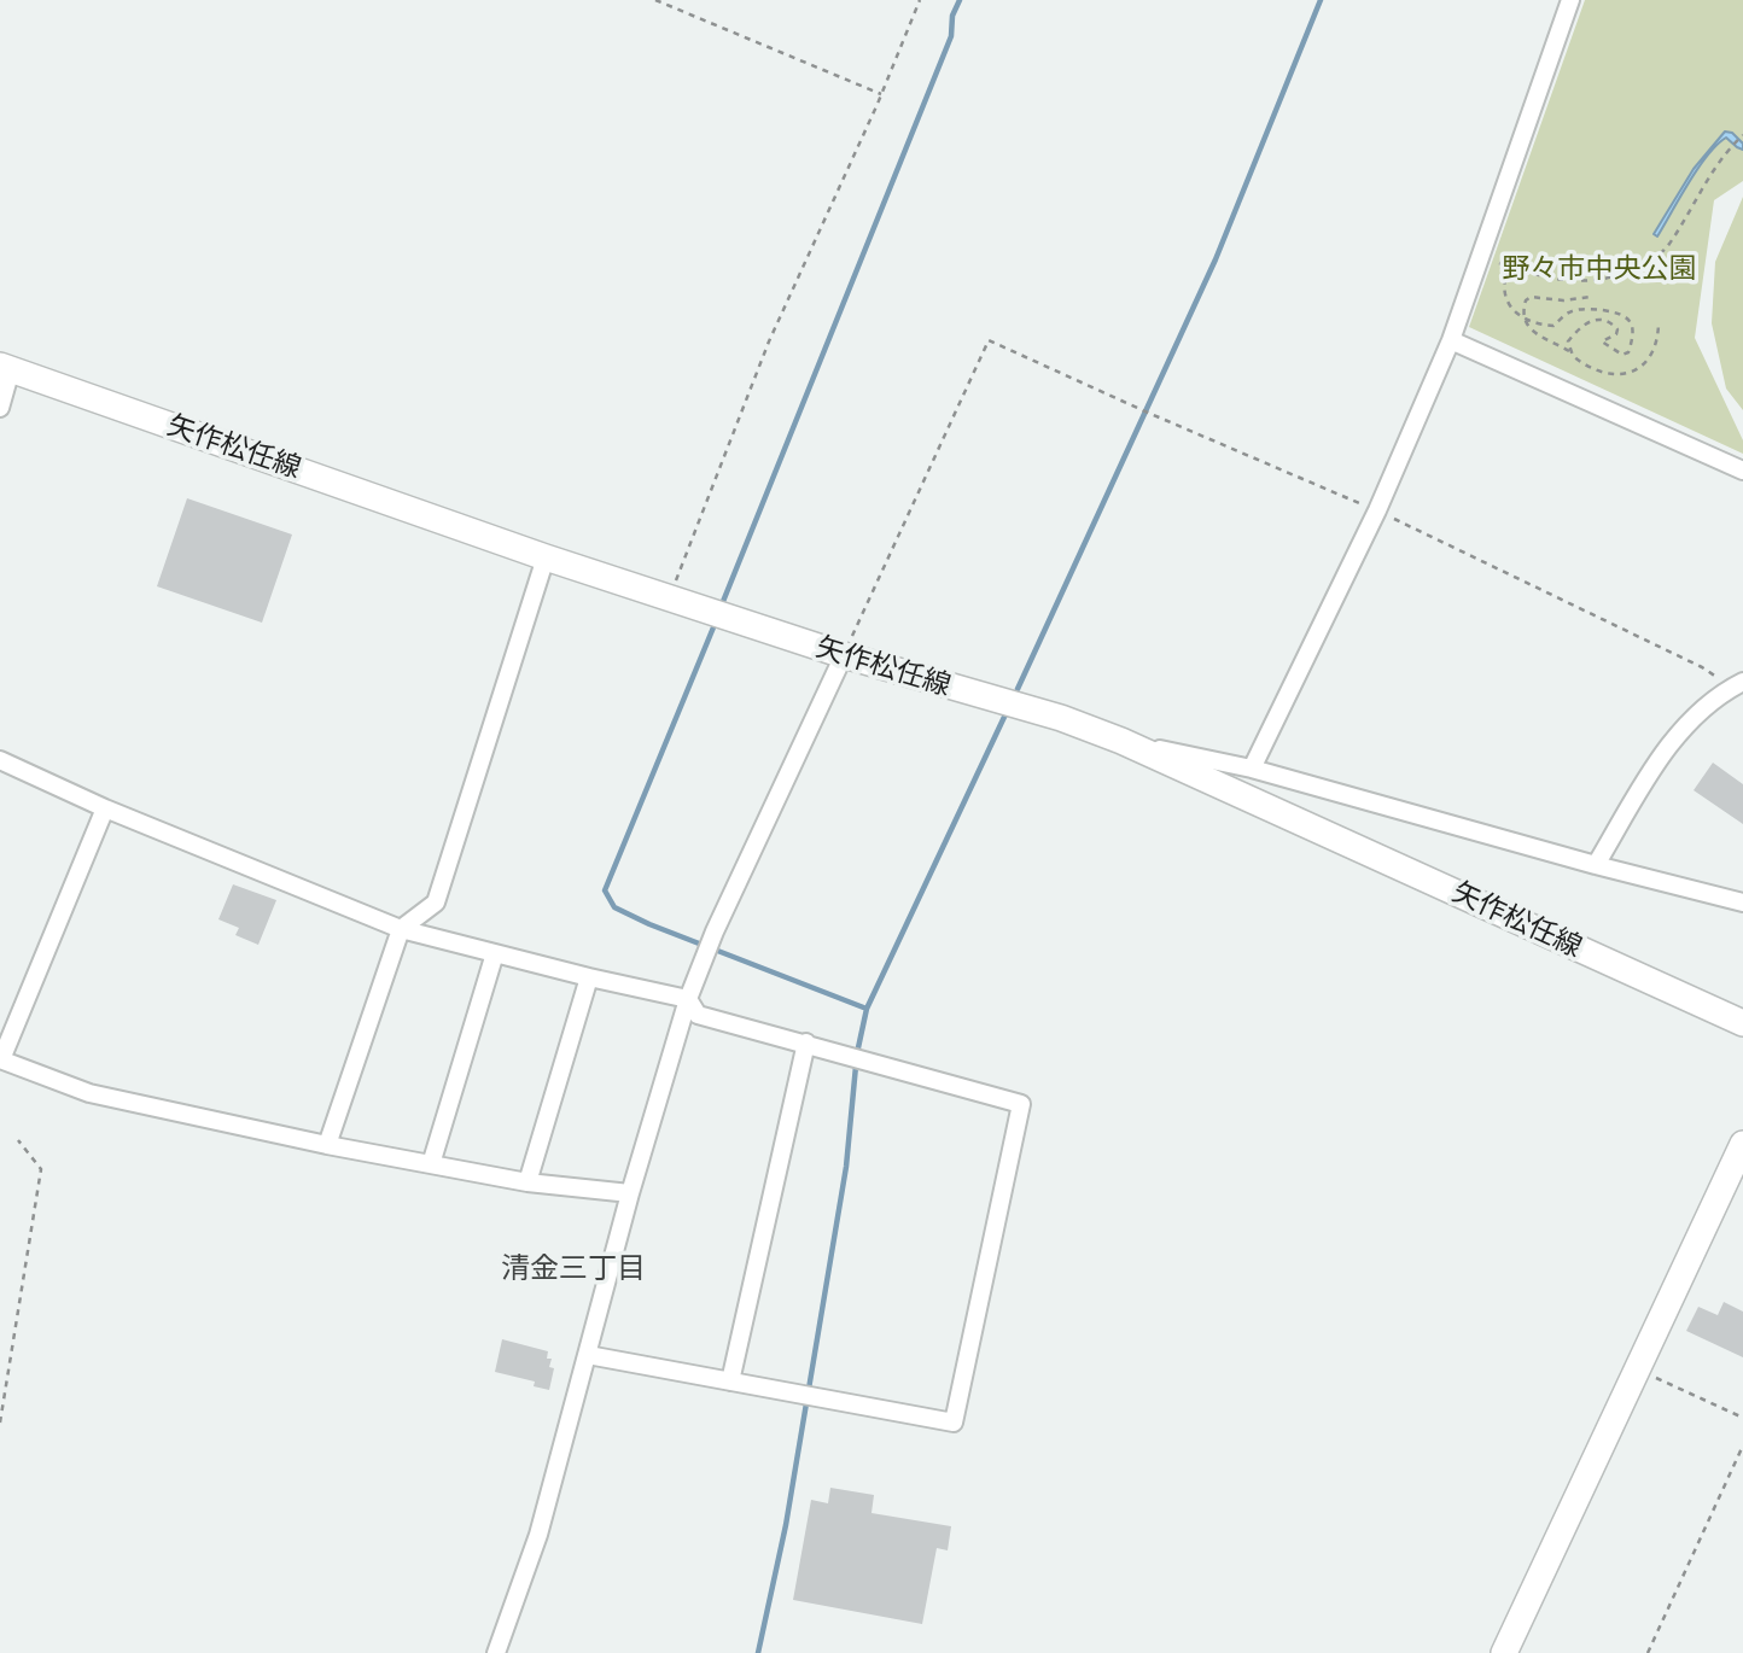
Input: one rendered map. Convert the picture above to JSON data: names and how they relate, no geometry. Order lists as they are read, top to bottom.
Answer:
{
  "streets": {
    "main road": ["矢作松任線"]
  },
  "districts": ["清金三丁目"],
  "parks": ["野々市中央公園"]
}
